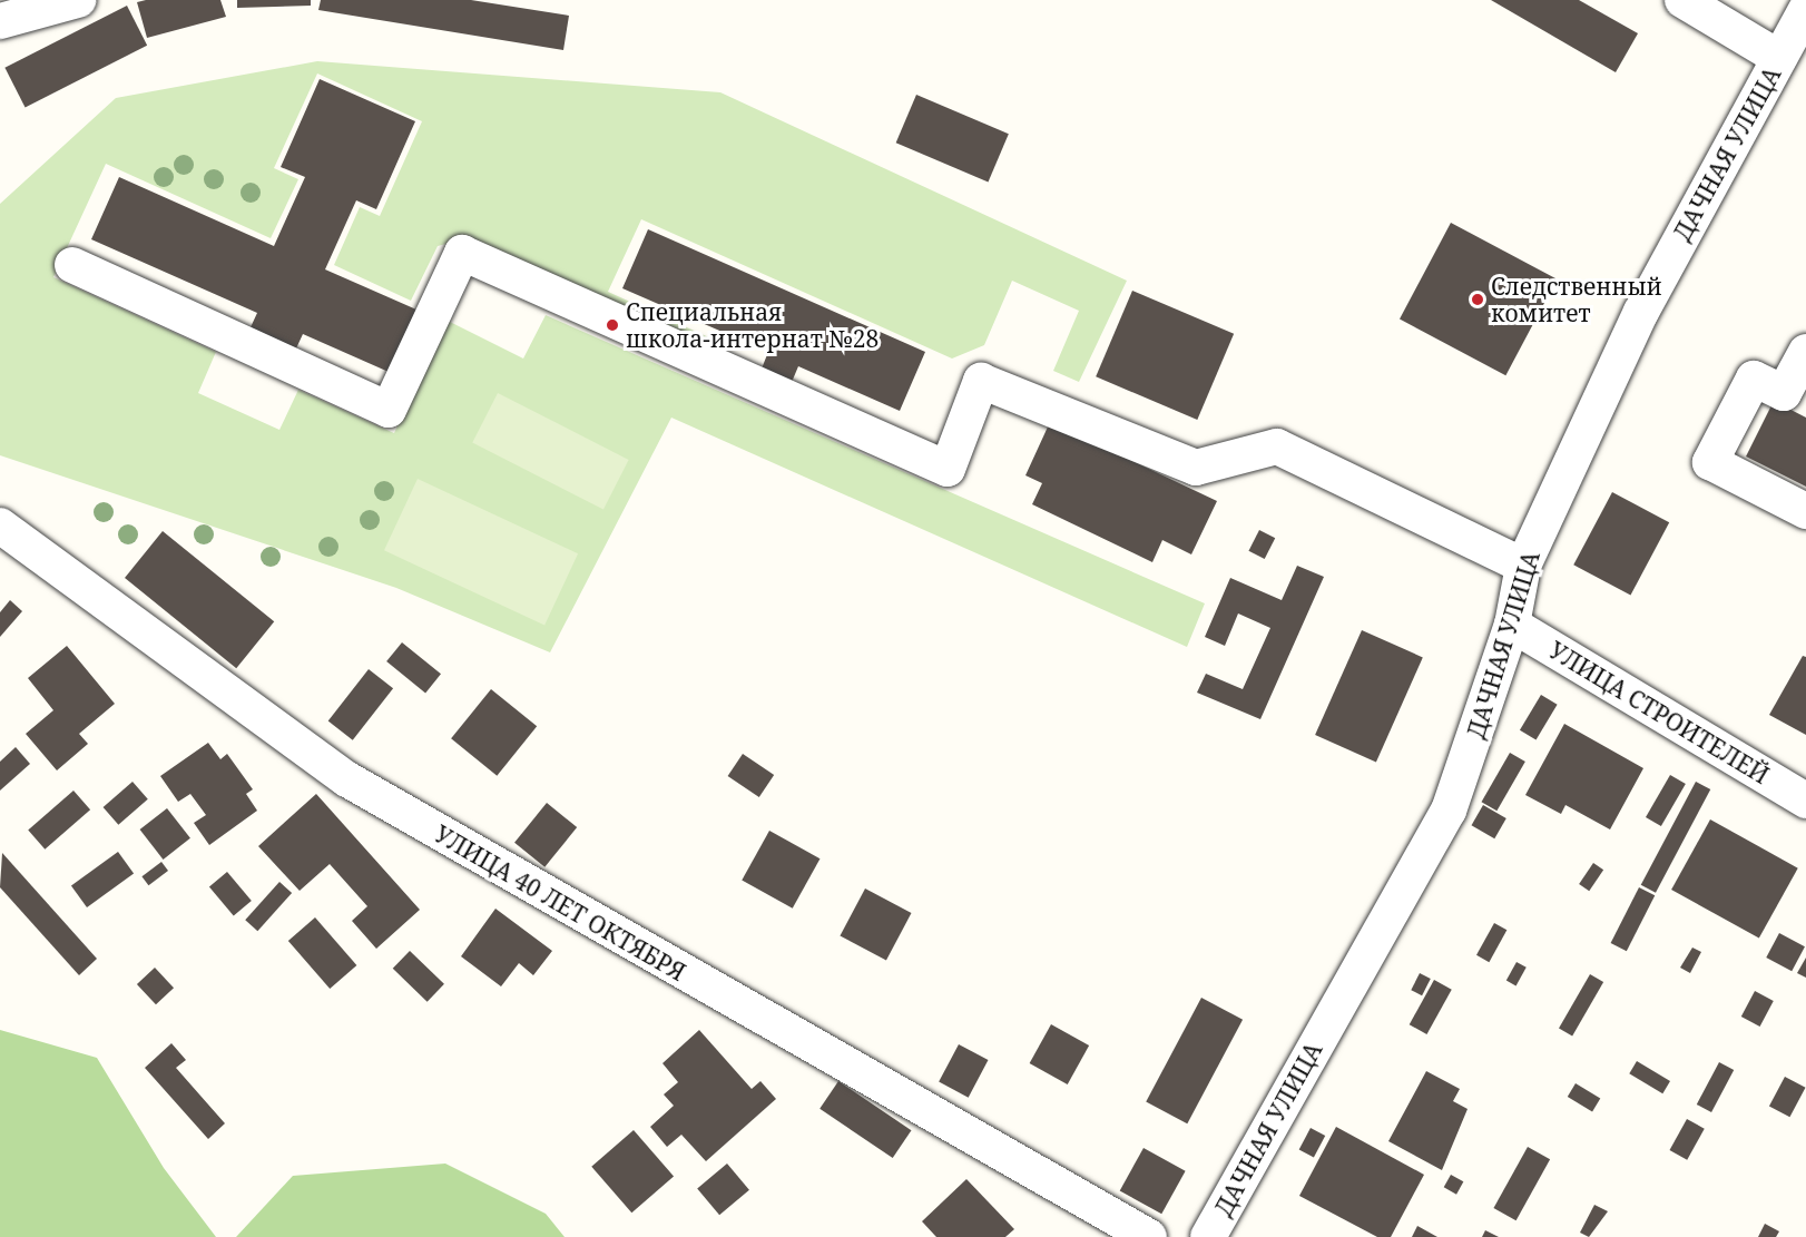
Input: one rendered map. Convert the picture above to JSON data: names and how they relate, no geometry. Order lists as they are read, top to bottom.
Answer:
{
  "streets": {
    "street": ["ДАЧНАЯ УЛИЦА", "УЛИЦА СТРОИТЕЛЕЙ", "УЛИЦА 40 ЛЕТ ОКТЯБРЯ"]
  },
  "crossings": [
    ["ДАЧНАЯ УЛИЦА", "УЛИЦА СТРОИТЕЛЕЙ"]
  ],
  "places": ["Следственный комитет", "Специальная школа-интернат №28"]
}
